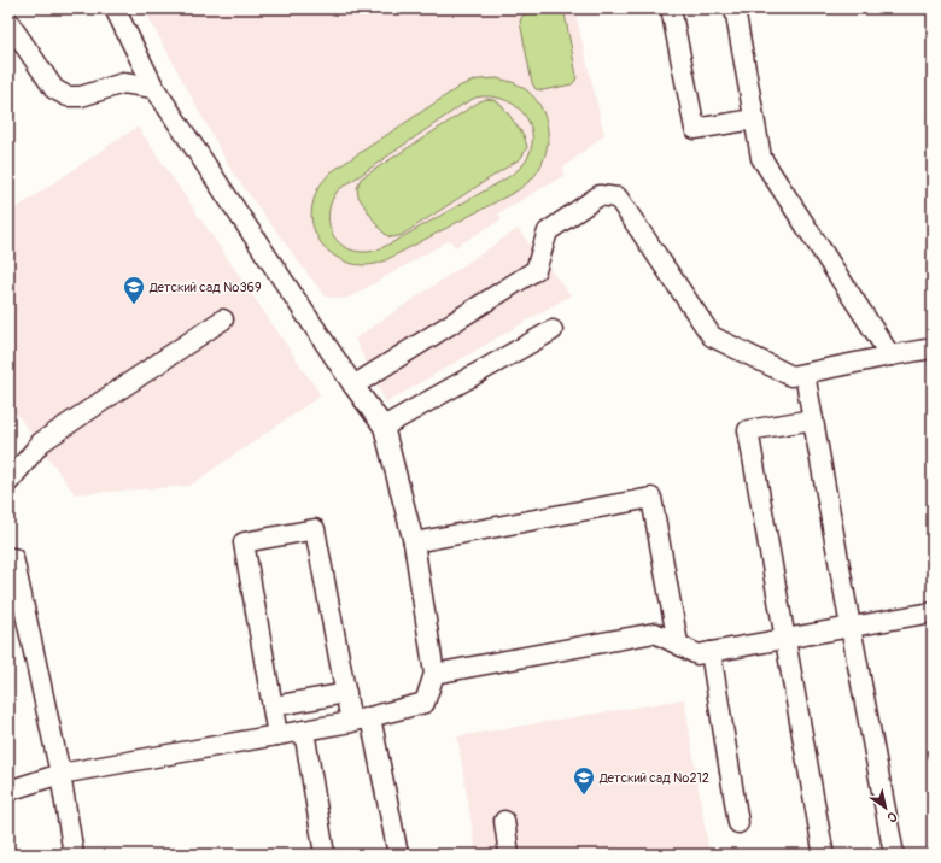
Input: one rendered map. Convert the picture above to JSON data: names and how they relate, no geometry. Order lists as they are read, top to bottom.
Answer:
{
  "places": {
    "school or university": ["Детский сад №369", "Детский сад №212"]
  },
  "north": "bottom right"
}
